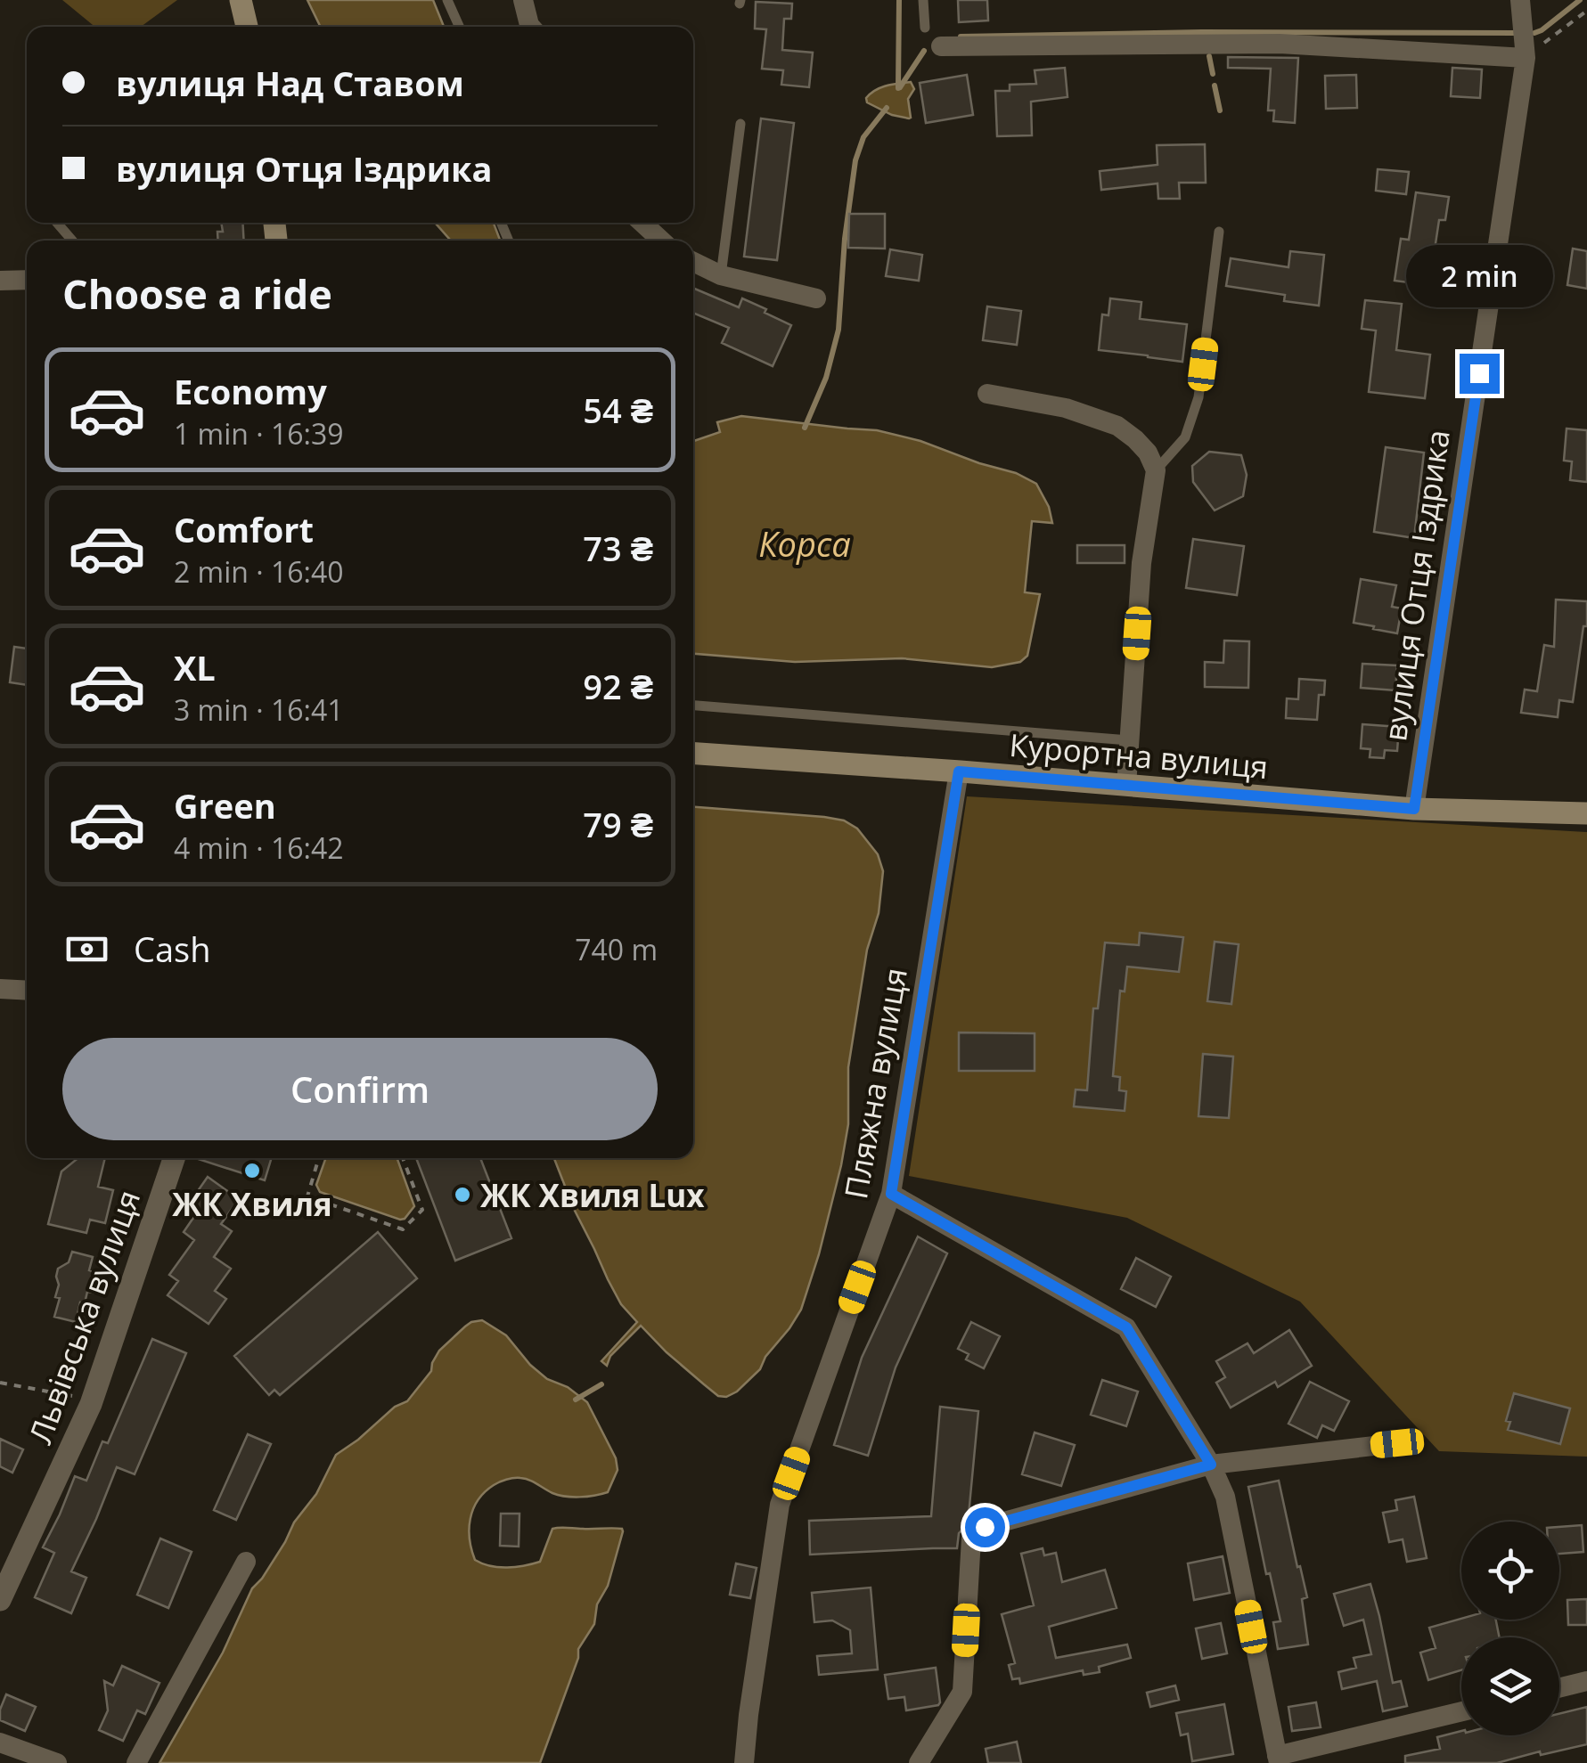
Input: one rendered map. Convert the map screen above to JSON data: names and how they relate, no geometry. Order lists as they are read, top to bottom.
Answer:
{
  "streets": {
    "main road": ["Курортна вулиця"],
    "street": ["вулиця Отця Іздрика", "Пляжна вулиця", "Львівська вулиця"]
  },
  "crossings": [
    ["вулиця Отця Іздрика", "Курортна вулиця"],
    ["Курортна вулиця", "Пляжна вулиця"]
  ],
  "water": ["Корса"],
  "places": ["ЖК Хвиля", "ЖК Хвиля Lux"],
  "page": {
    "banner": ["вулиця Над Ставом", "вулиця Отця Іздрика"],
    "heading": "Choose a ride",
    "bubble": "2 min",
    "list": [
      {
        "name": "Economy",
        "note": "1 min · 16:39",
        "value": "54 ₴"
      },
      {
        "name": "Comfort",
        "note": "2 min · 16:40",
        "value": "73 ₴"
      },
      {
        "name": "XL",
        "note": "3 min · 16:41",
        "value": "92 ₴"
      },
      {
        "name": "Green",
        "note": "4 min · 16:42",
        "value": "79 ₴"
      }
    ],
    "pay": ["Cash", "740 m"],
    "buttons": "Confirm"
  }
}
